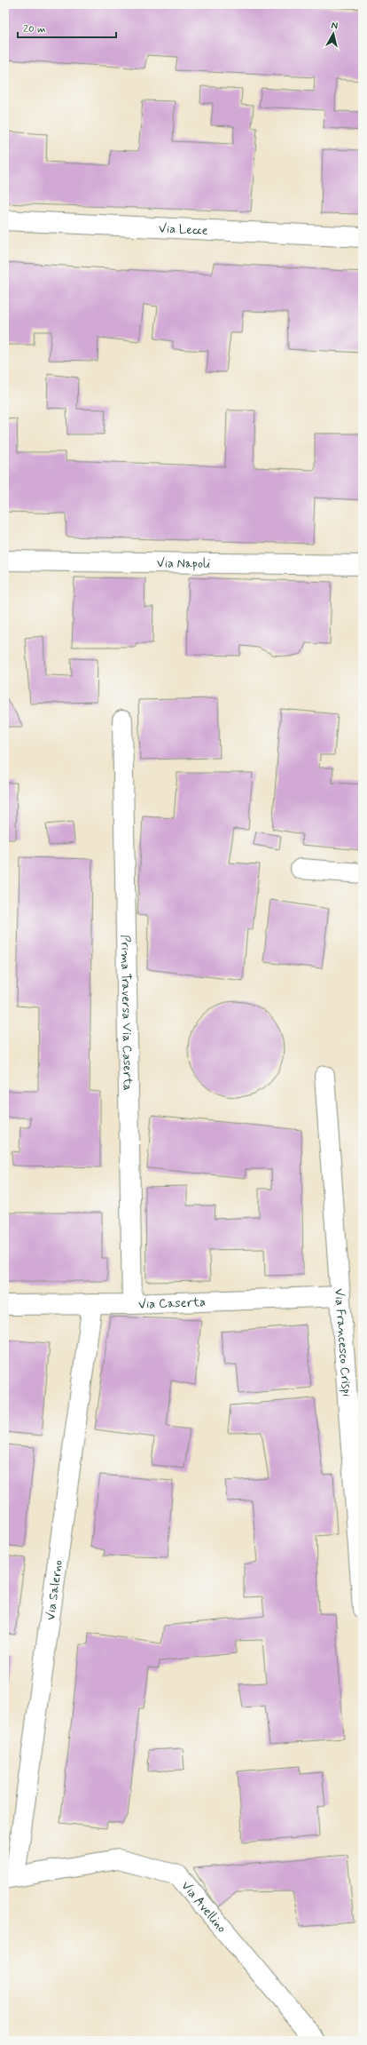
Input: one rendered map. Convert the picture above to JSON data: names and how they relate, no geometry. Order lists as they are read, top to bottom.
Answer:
{
  "streets": {
    "street": [
      "Via Lecce",
      "Via Napoli",
      "Prima Traversa Via Caserta",
      "Via Caserta",
      "Via Francesco Crispi",
      "Via Salerno",
      "Via Avellino"
    ]
  },
  "crossings": [
    ["Prima Traversa Via Caserta", "Via Caserta"],
    ["Via Caserta", "Via Francesco Crispi"],
    ["Via Caserta", "Via Salerno"],
    ["Via Salerno", "Via Avellino"]
  ],
  "scale_bar": "20 m",
  "north": "top"
}
